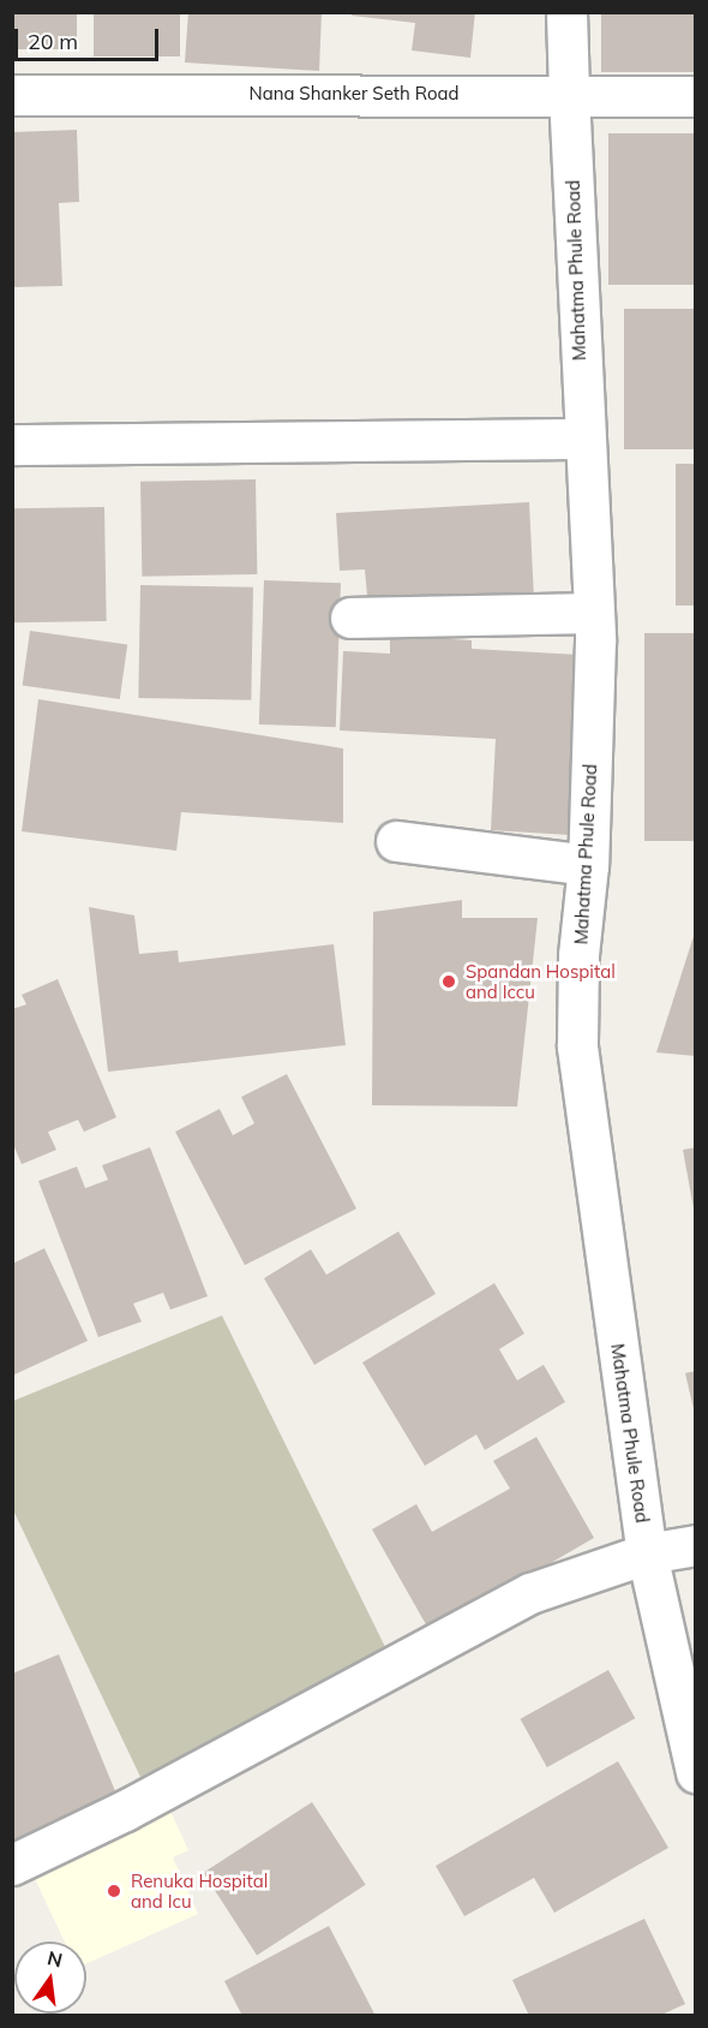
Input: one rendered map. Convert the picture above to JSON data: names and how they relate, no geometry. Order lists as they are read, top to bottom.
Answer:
{
  "streets": {
    "street": ["Nana Shanker Seth Road", "Mahatma Phule Road"]
  },
  "crossings": [
    ["Nana Shanker Seth Road", "Mahatma Phule Road"]
  ],
  "places": ["Spandan Hospital and Iccu", "Renuka Hospital and Icu"],
  "scale_bar": "20 m",
  "north": "top"
}
